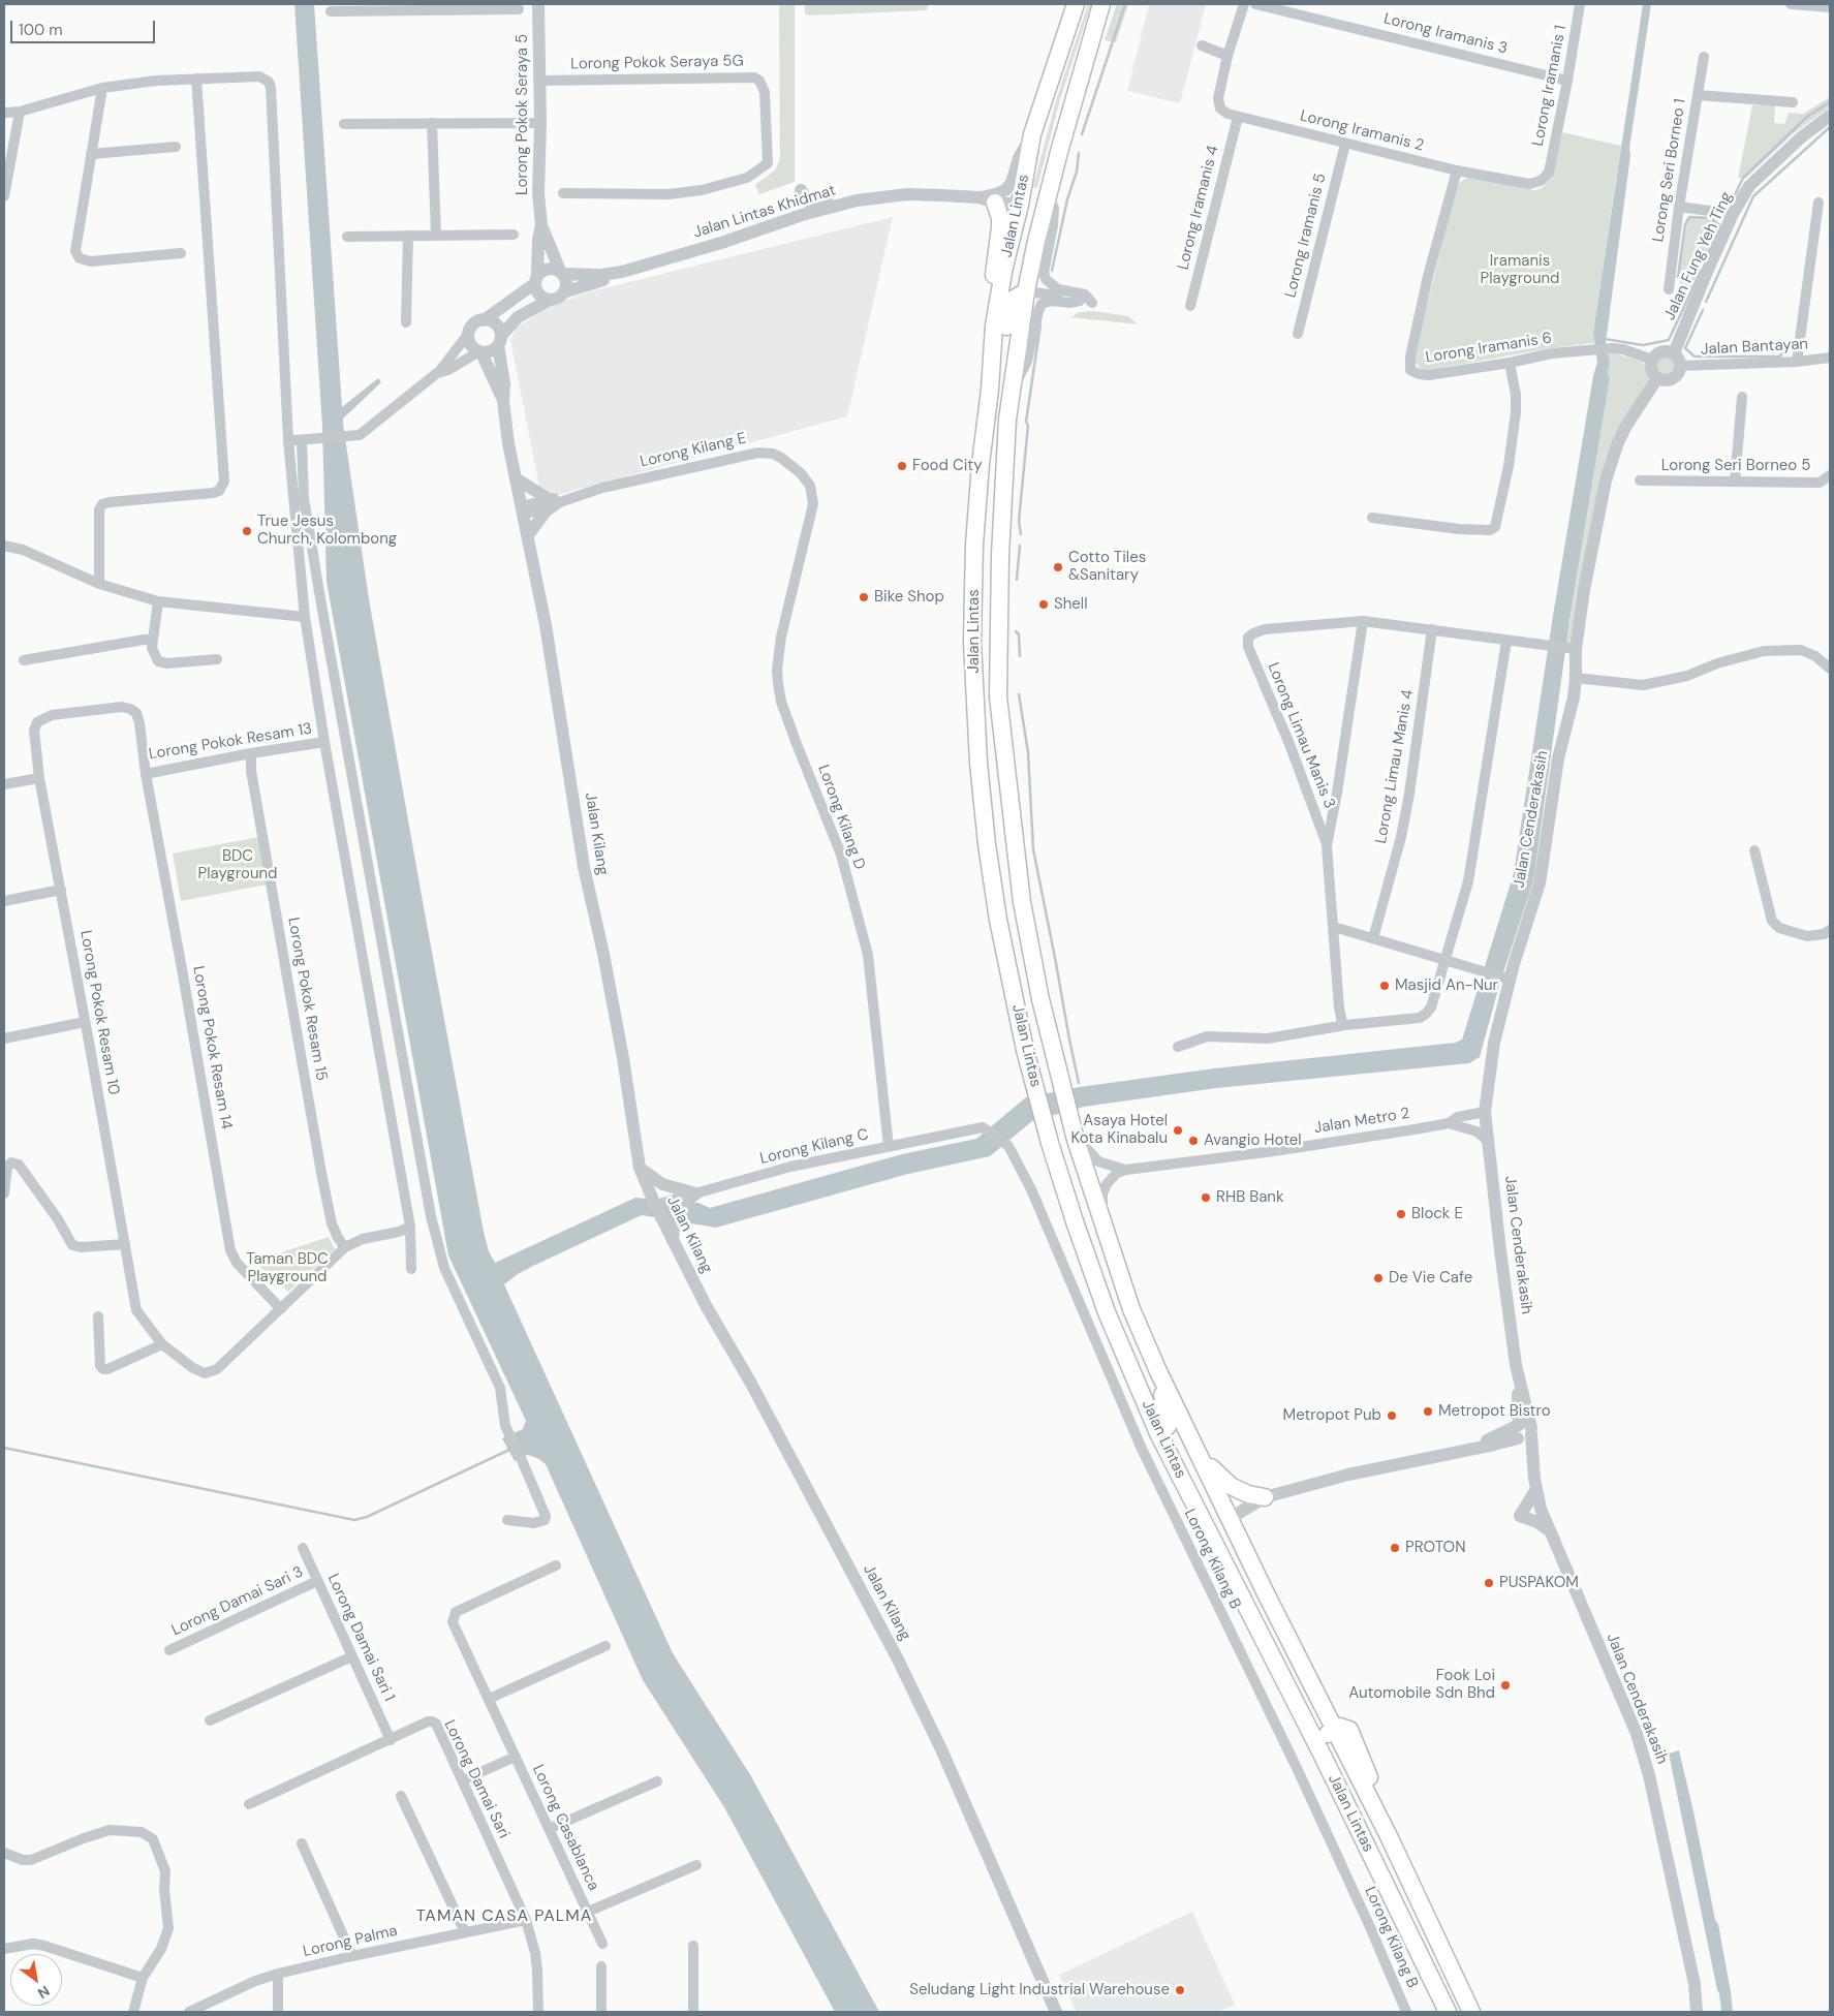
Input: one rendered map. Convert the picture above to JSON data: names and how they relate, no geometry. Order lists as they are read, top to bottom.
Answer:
{
  "streets": {
    "highway": ["Jalan Lintas"],
    "street": [
      "Lorong Iramanis 3",
      "Lorong Pokok Seraya 5G",
      "Lorong Iramanis 1",
      "Lorong Pokok Seraya 5",
      "Lorong Iramanis 2",
      "Lorong Seri Borneo 1",
      "Lorong Iramanis 4",
      "Jalan Lintas Khidmat",
      "Lorong Iramanis 5",
      "Jalan Fung Yeh Ting",
      "Jalan Bantayan",
      "Lorong Iramanis 6",
      "Lorong Kilang E",
      "Lorong Seri Borneo 5",
      "Lorong Limau Manis 3",
      "Lorong Pokok Resam 13",
      "Lorong Limau Manis 4",
      "Lorong Kilang D",
      "Jalan Cenderakasih",
      "Jalan Kilang",
      "Lorong Pokok Resam 15",
      "Lorong Pokok Resam 10",
      "Lorong Pokok Resam 14",
      "Jalan Metro 2",
      "Lorong Kilang C",
      "Lorong Kilang B",
      "Lorong Damai Sari 3",
      "Lorong Damai Sari 1",
      "Lorong Damai Sari",
      "Lorong Casablanca",
      "Lorong Palma"
    ]
  },
  "crossings": [
    ["Lorong Iramanis 3", "Lorong Iramanis 1"],
    ["Lorong Pokok Seraya 5G", "Lorong Pokok Seraya 5"],
    ["Lorong Iramanis 1", "Lorong Iramanis 2"],
    ["Lorong Pokok Seraya 5", "Jalan Lintas Khidmat"],
    ["Lorong Iramanis 2", "Lorong Iramanis 4"],
    ["Lorong Iramanis 2", "Lorong Iramanis 5"],
    ["Lorong Iramanis 2", "Lorong Iramanis 6"],
    ["Jalan Lintas", "Jalan Metro 2"],
    ["Jalan Fung Yeh Ting", "Jalan Bantayan"],
    ["Jalan Fung Yeh Ting", "Lorong Iramanis 6"],
    ["Jalan Fung Yeh Ting", "Jalan Cenderakasih"],
    ["Jalan Bantayan", "Lorong Iramanis 6"],
    ["Jalan Bantayan", "Jalan Cenderakasih"],
    ["Lorong Iramanis 6", "Jalan Cenderakasih"],
    ["Lorong Kilang E", "Lorong Kilang D"],
    ["Lorong Kilang E", "Jalan Kilang"],
    ["Lorong Pokok Resam 13", "Lorong Pokok Resam 15"],
    ["Lorong Pokok Resam 13", "Lorong Pokok Resam 10"],
    ["Lorong Pokok Resam 13", "Lorong Pokok Resam 14"],
    ["Lorong Kilang D", "Lorong Kilang C"],
    ["Jalan Cenderakasih", "Jalan Metro 2"],
    ["Jalan Kilang", "Lorong Kilang C"],
    ["Lorong Pokok Resam 10", "Lorong Pokok Resam 14"],
    ["Lorong Kilang C", "Lorong Kilang B"],
    ["Lorong Damai Sari 3", "Lorong Damai Sari 1"],
    ["Lorong Damai Sari 1", "Lorong Damai Sari"],
    ["Lorong Damai Sari", "Lorong Casablanca"],
    ["Lorong Damai Sari", "Lorong Palma"]
  ],
  "districts": ["TAMAN CASA PALMA"],
  "parks": ["Iramanis Playground", "BDC Playground", "Taman BDC Playground"],
  "places": [
    "Food City",
    "True Jesus Church, Kolombong",
    "Cotto Tiles &Sanitary",
    "Bike Shop",
    "Shell",
    "Masjid An-Nur",
    "Asaya Hotel Kota Kinabalu",
    "Avangio Hotel",
    "RHB Bank",
    "Block E",
    "De Vie Cafe",
    "Metropot Bistro",
    "Metropot Pub",
    "PROTON",
    "PUSPAKOM",
    "Fook Loi Automobile Sdn Bhd",
    "Seludang Light Industrial Warehouse"
  ],
  "scale_bar": "100 m",
  "north": "bottom right"
}
